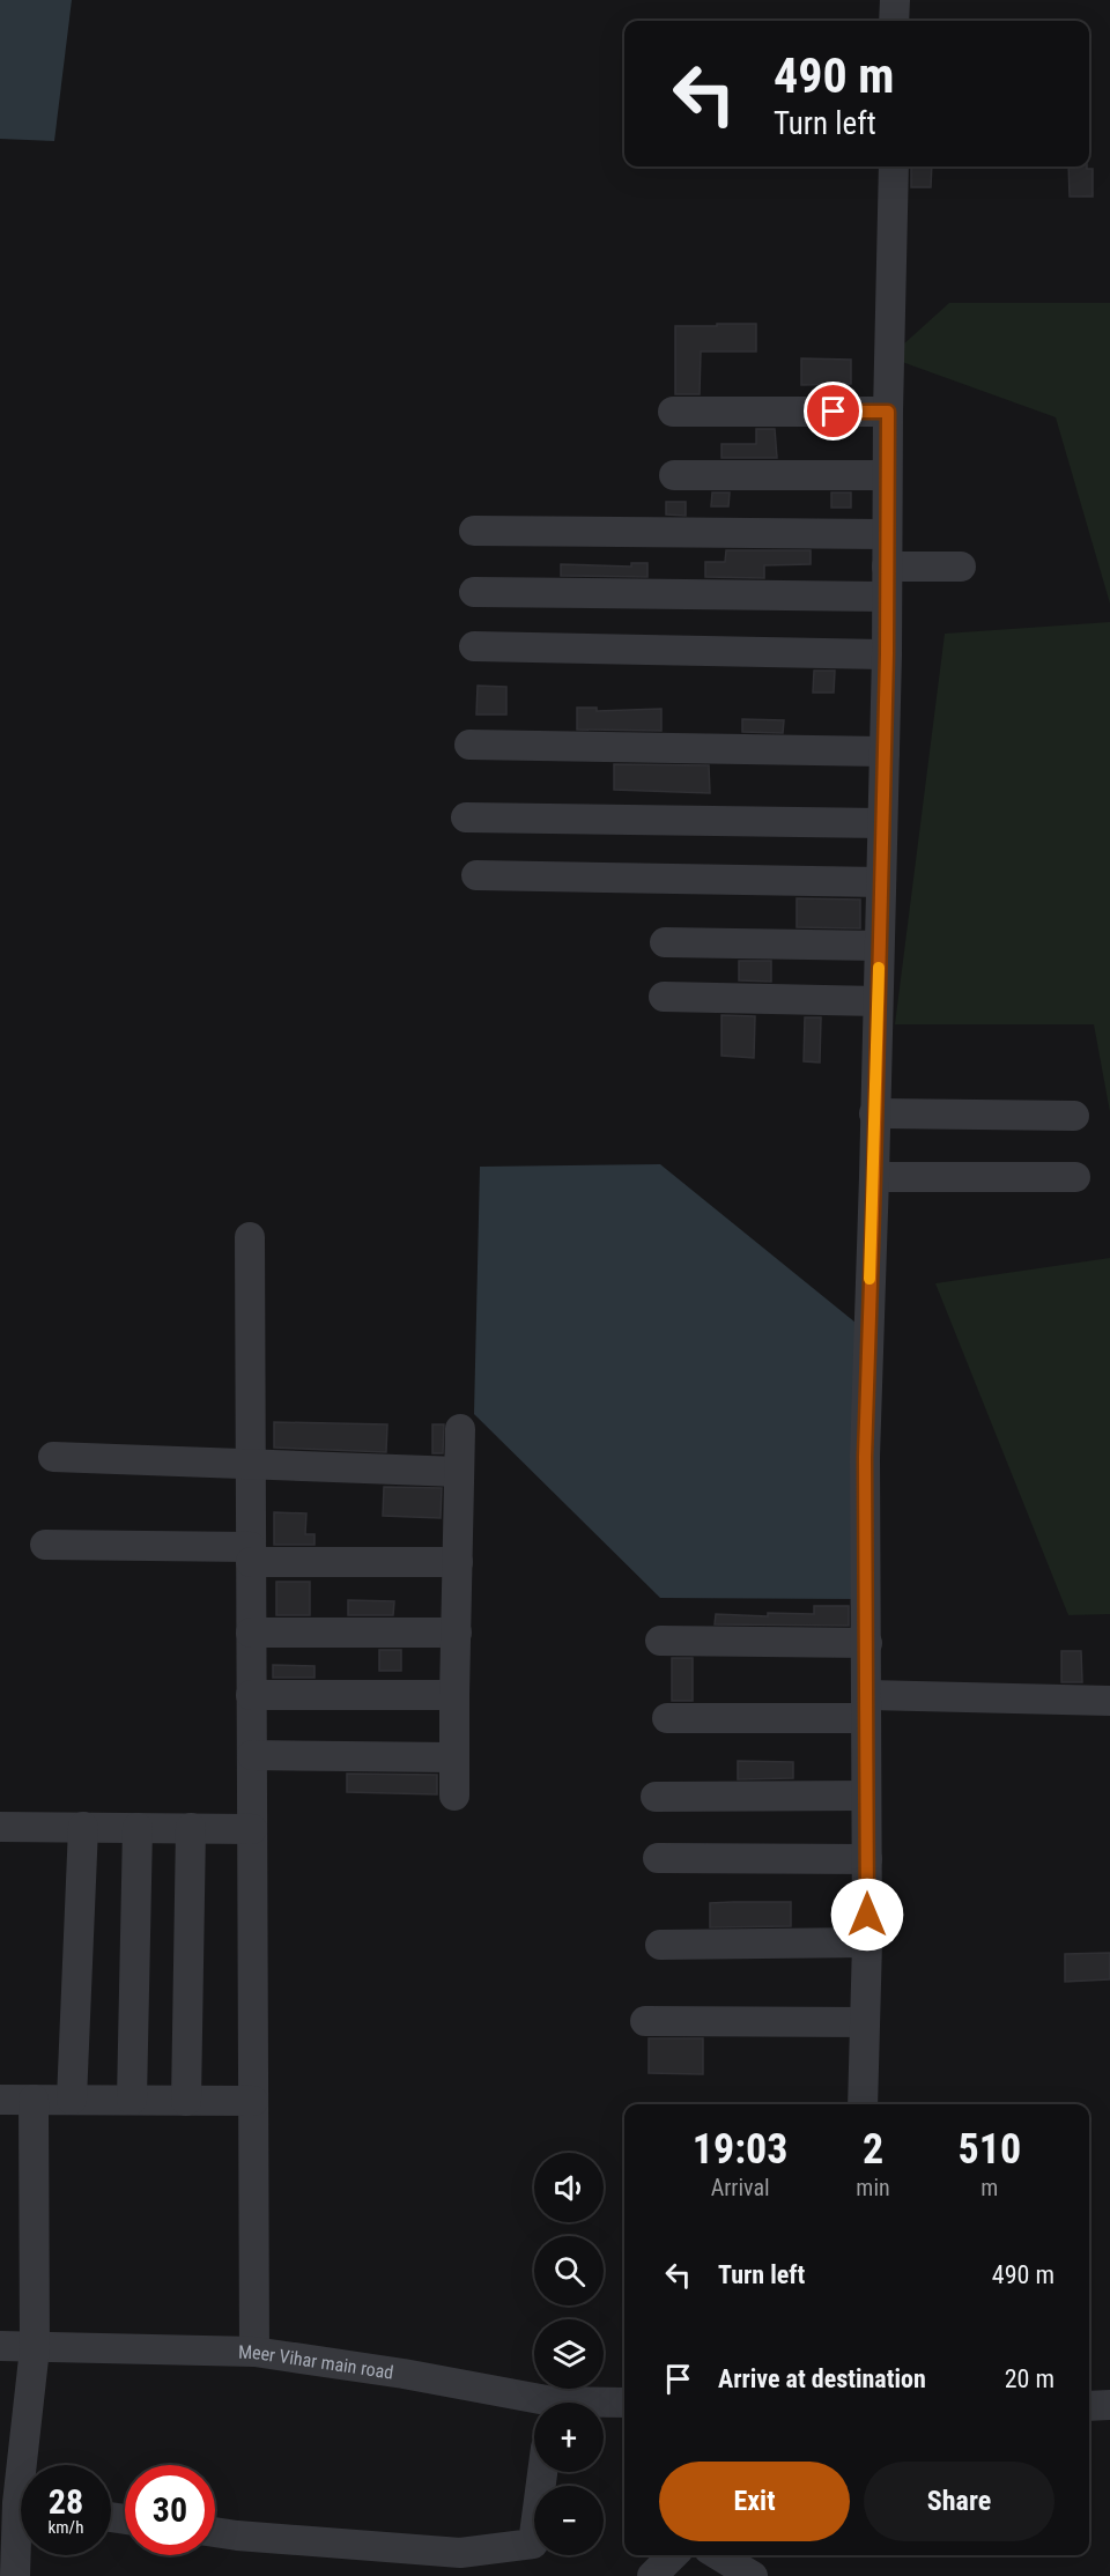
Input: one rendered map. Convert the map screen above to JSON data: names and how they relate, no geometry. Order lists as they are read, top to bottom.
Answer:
{
  "streets": {
    "street": ["Meer Vihar main road"]
  },
  "page": {
    "turn": ["490 m", "Turn left"],
    "eta": [
      "19:03",
      "Arrival",
      "2",
      "min",
      "510",
      "m"
    ],
    "map_buttons": ["+", "−"],
    "list": [
      {
        "name": "Turn left",
        "value": "490 m"
      },
      {
        "name": "Arrive at destination",
        "value": "20 m"
      }
    ],
    "buttons": ["Exit", "Share"],
    "speed": "28 km/h",
    "limit": "30"
  }
}
